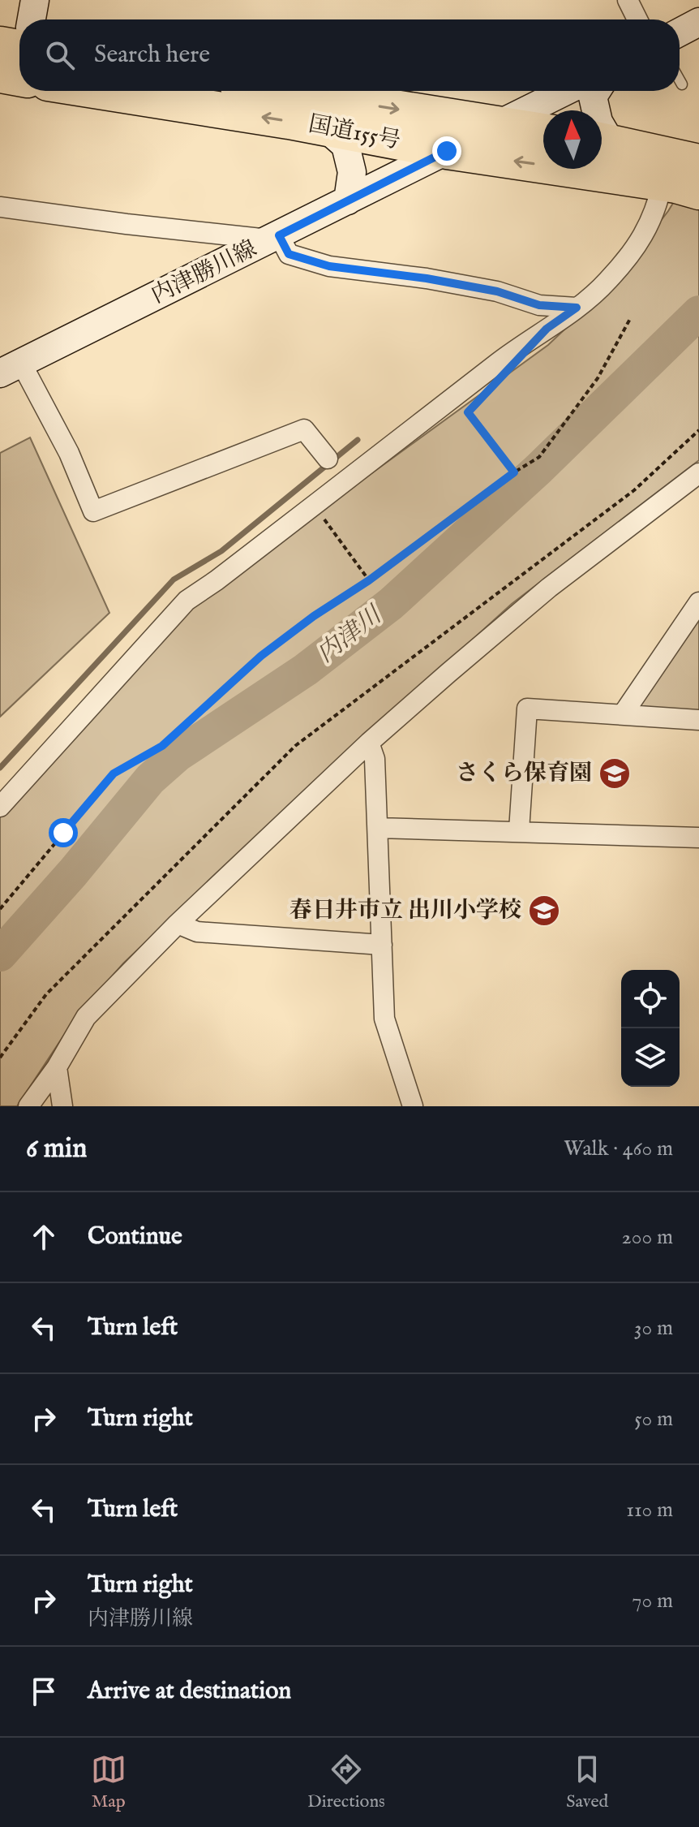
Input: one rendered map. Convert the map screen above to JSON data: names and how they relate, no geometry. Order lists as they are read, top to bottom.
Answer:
{
  "streets": {
    "highway": ["国道155号"],
    "main road": ["内津勝川線"]
  },
  "crossings": [
    ["国道155号", "内津勝川線"]
  ],
  "water": ["内津川"],
  "places": {
    "school or university": ["さくら保育園", "春日井市立 出川小学校"]
  },
  "north": "top",
  "page": {
    "search": "Search here",
    "heading": ["6 min", "Walk · 460 m"],
    "list": [
      ["Continue", "200 m"],
      ["Turn left", "30 m"],
      ["Turn right", "50 m"],
      ["Turn left", "110 m"],
      ["Turn right", "内津勝川線", "70 m"],
      "Arrive at destination"
    ],
    "nav": ["Map", "Directions", "Saved"]
  }
}
